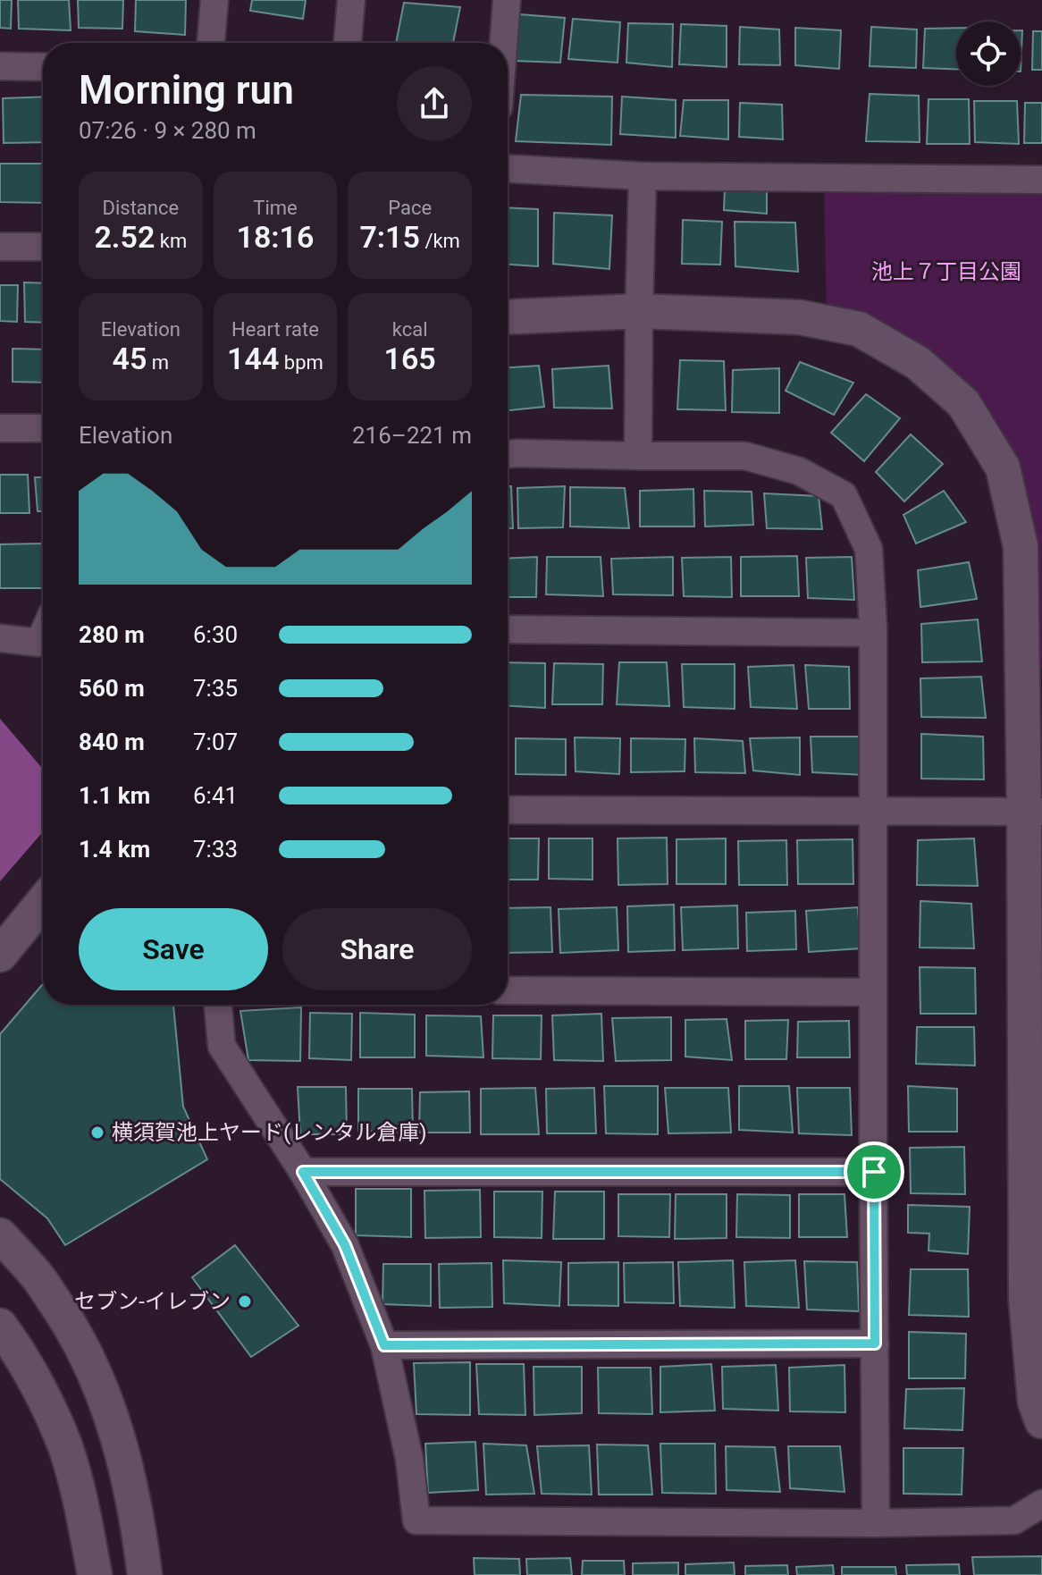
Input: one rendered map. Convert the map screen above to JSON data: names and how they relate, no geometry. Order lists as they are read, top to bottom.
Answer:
{
  "parks": ["池上７丁目公園"],
  "places": ["横須賀池上ヤード(レンタル倉庫)", "セブン-イレブン"],
  "page": {
    "heading": ["Morning run", "07:26 · 9 × 280 m"],
    "stats": [
      ["Distance", "2.52 km"],
      ["Time", "18:16"],
      ["Pace", "7:15 /km"],
      ["Elevation", "45 m"],
      ["Heart rate", "144 bpm"],
      ["kcal", "165"]
    ],
    "chart": ["Elevation", "216–221 m"],
    "list": [
      {
        "name": "280 m",
        "note": "6:30"
      },
      {
        "name": "560 m",
        "note": "7:35"
      },
      {
        "name": "840 m",
        "note": "7:07"
      },
      {
        "name": "1.1 km",
        "note": "6:41"
      },
      {
        "name": "1.4 km",
        "note": "7:33"
      }
    ],
    "buttons": ["Save", "Share"]
  }
}
